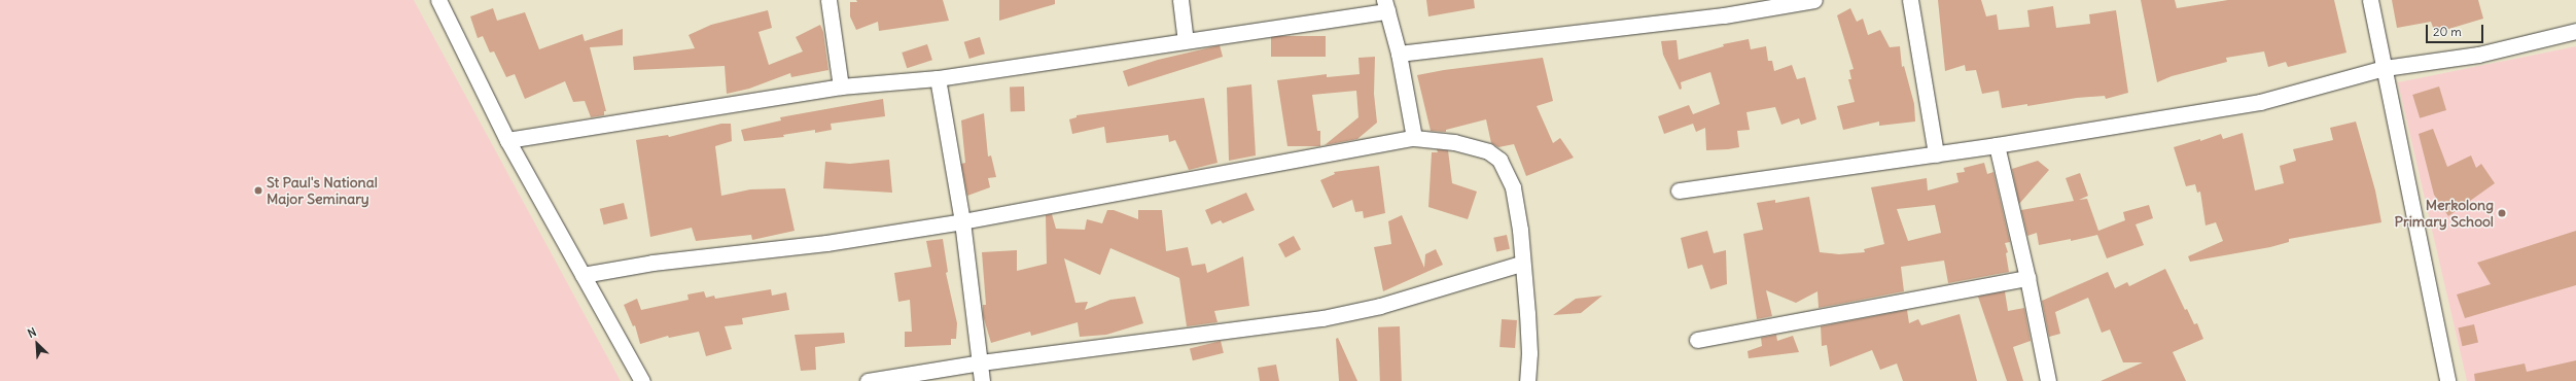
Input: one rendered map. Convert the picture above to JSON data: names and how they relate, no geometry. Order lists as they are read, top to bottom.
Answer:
{
  "places": ["St Paul's National Major Seminary", "Merkolong Primary School"],
  "scale_bar": "20 m",
  "north": "top left"
}
